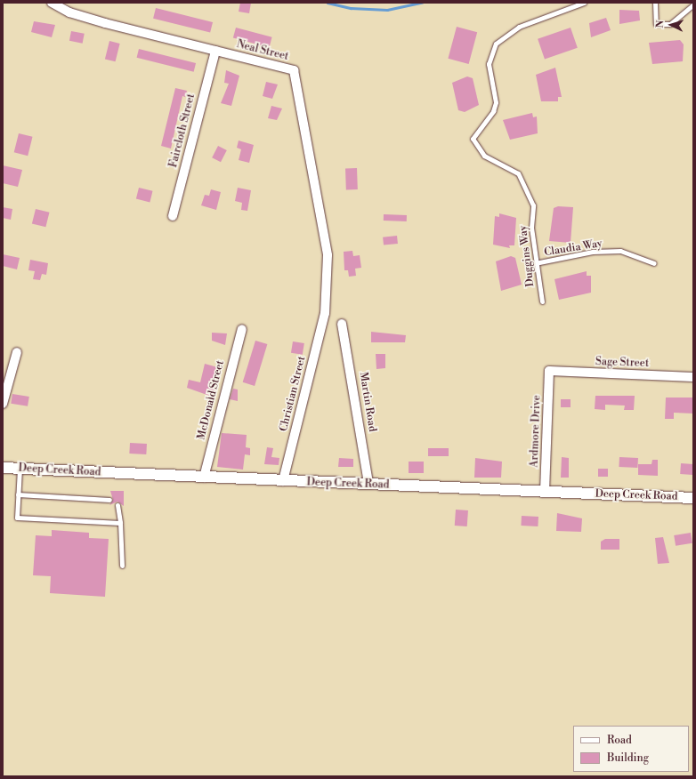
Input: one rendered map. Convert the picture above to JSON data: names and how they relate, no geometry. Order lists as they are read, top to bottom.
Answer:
{
  "streets": {
    "street": [
      "Neal Street",
      "Faircloth Street",
      "Sage Street",
      "Christian Street",
      "McDonald Street",
      "Martin Road",
      "Ardmore Drive",
      "Deep Creek Road"
    ],
    "lane": ["Claudia Way", "Duggins Way"]
  },
  "crossings": [
    ["Neal Street", "Faircloth Street"],
    ["Neal Street", "Christian Street"],
    ["Claudia Way", "Duggins Way"],
    ["Sage Street", "Ardmore Drive"],
    ["Christian Street", "Deep Creek Road"],
    ["McDonald Street", "Deep Creek Road"],
    ["Martin Road", "Deep Creek Road"],
    ["Ardmore Drive", "Deep Creek Road"]
  ],
  "legend": ["Road", "Building"],
  "north": "left"
}
